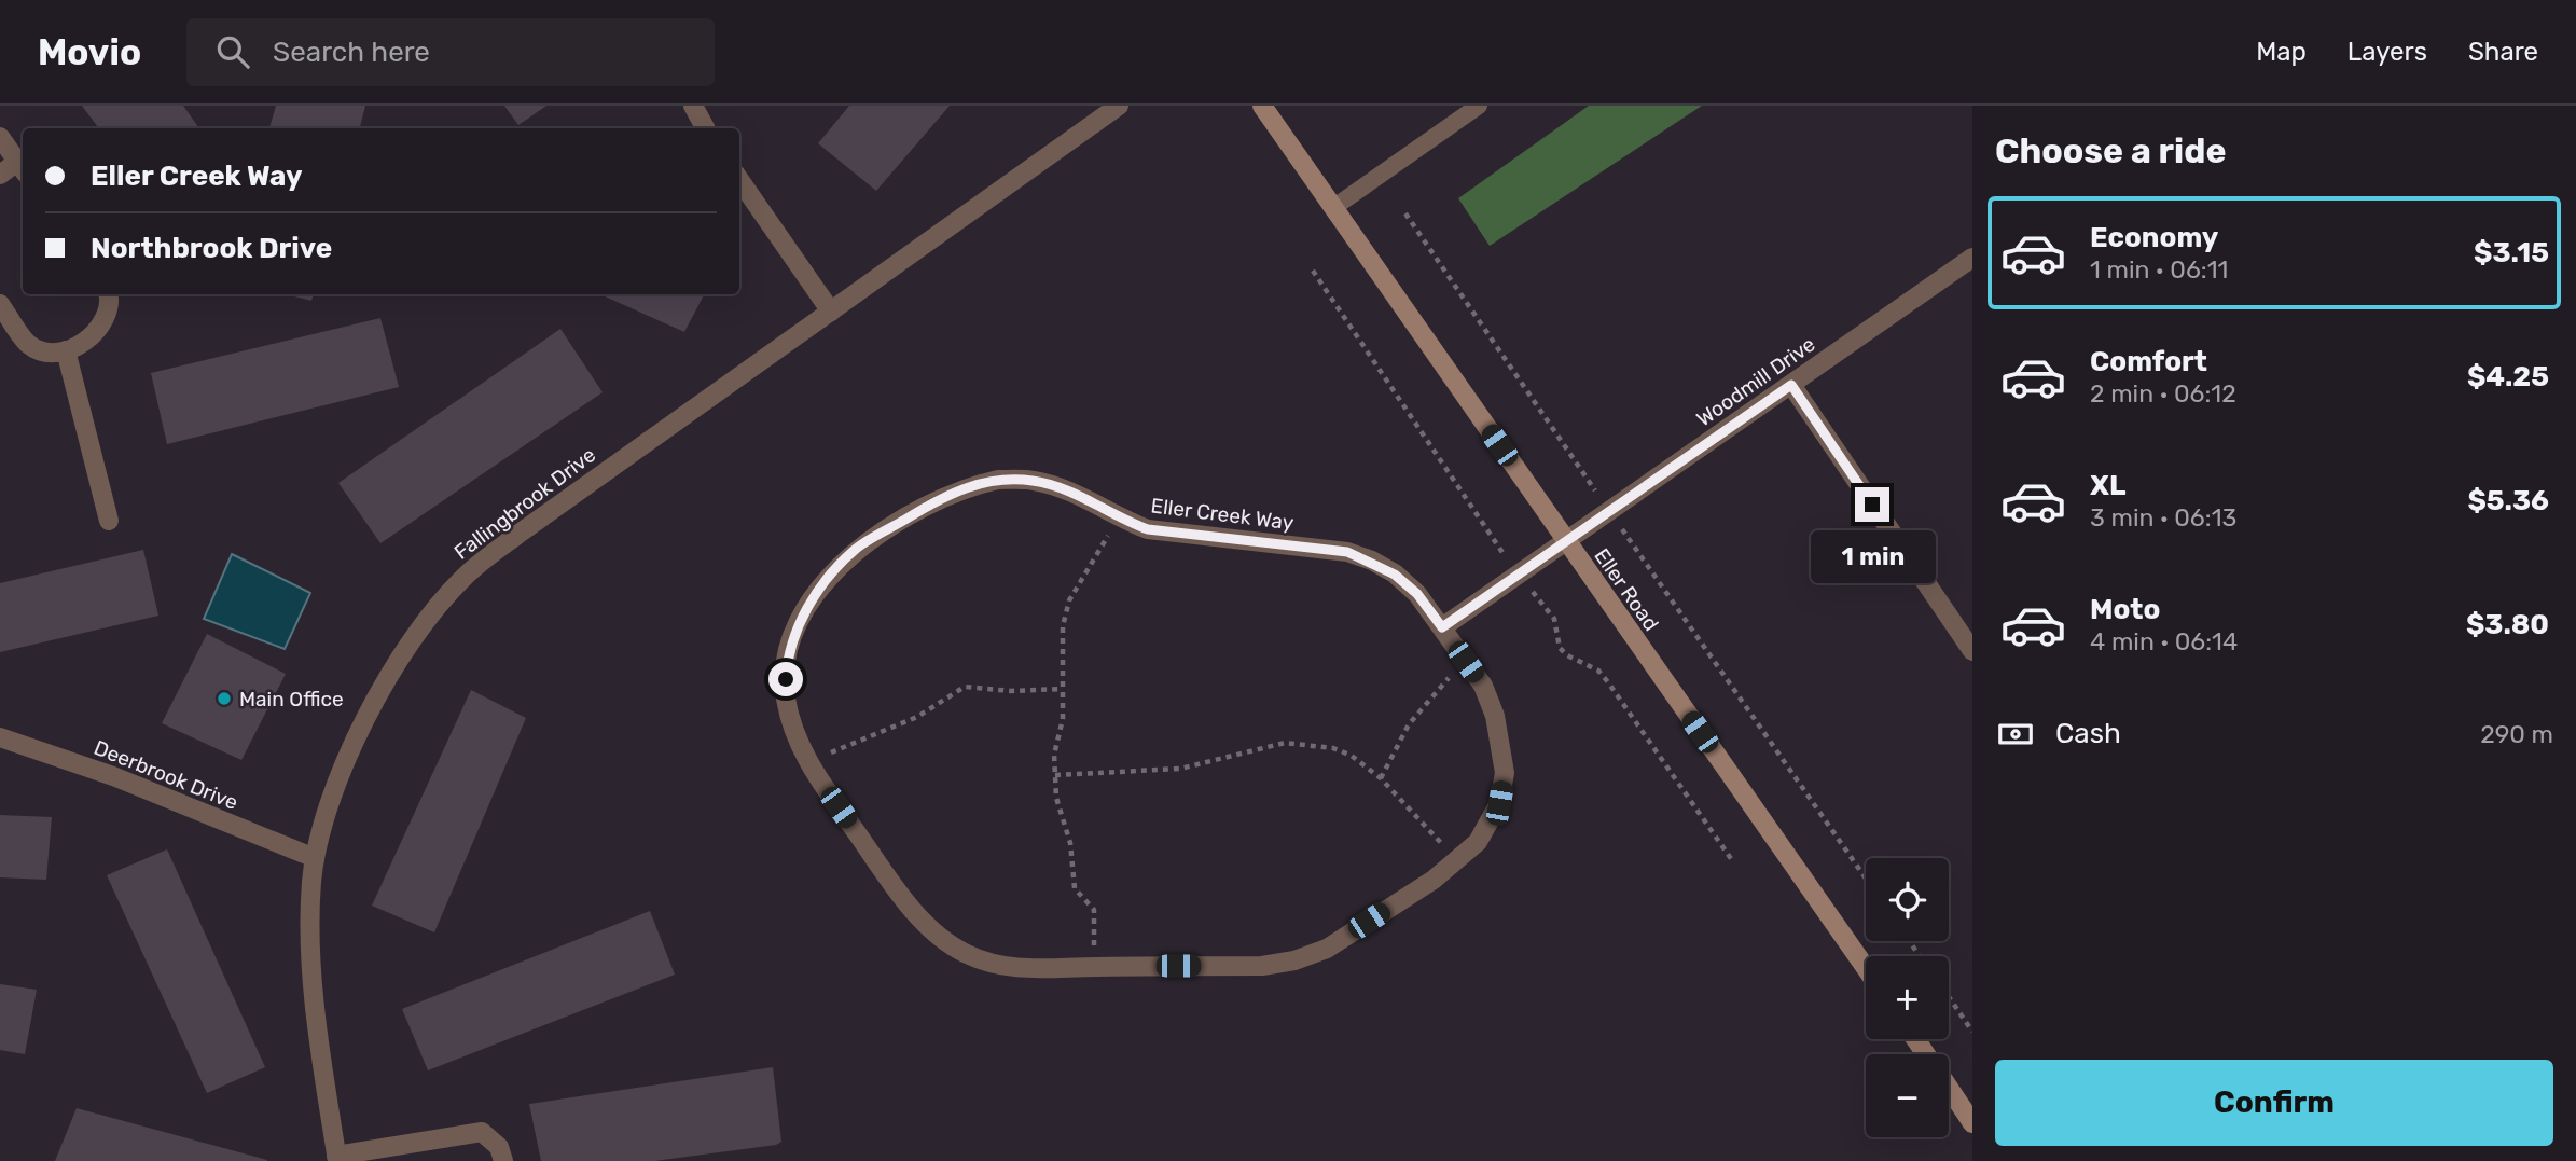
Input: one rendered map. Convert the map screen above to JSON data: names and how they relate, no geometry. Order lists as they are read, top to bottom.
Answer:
{
  "streets": {
    "street": [
      "Woodmill Drive",
      "Fallingbrook Drive",
      "Eller Creek Way",
      "Eller Road",
      "Deerbrook Drive"
    ]
  },
  "crossings": [
    ["Woodmill Drive", "Eller Creek Way"],
    ["Woodmill Drive", "Eller Road"],
    ["Fallingbrook Drive", "Deerbrook Drive"]
  ],
  "places": ["Main Office"],
  "page": {
    "header": "Movio",
    "search": "Search here",
    "nav": ["Map", "Layers", "Share"],
    "heading": "Choose a ride",
    "banner": ["Eller Creek Way", "Northbrook Drive"],
    "list": [
      {
        "name": "Economy",
        "note": "1 min · 06:11",
        "value": "$3.15"
      },
      {
        "name": "Comfort",
        "note": "2 min · 06:12",
        "value": "$4.25"
      },
      {
        "name": "XL",
        "note": "3 min · 06:13",
        "value": "$5.36"
      },
      {
        "name": "Moto",
        "note": "4 min · 06:14",
        "value": "$3.80"
      }
    ],
    "bubble": "1 min",
    "pay": ["Cash", "290 m"],
    "map_buttons": ["+", "−"],
    "buttons": "Confirm"
  }
}
